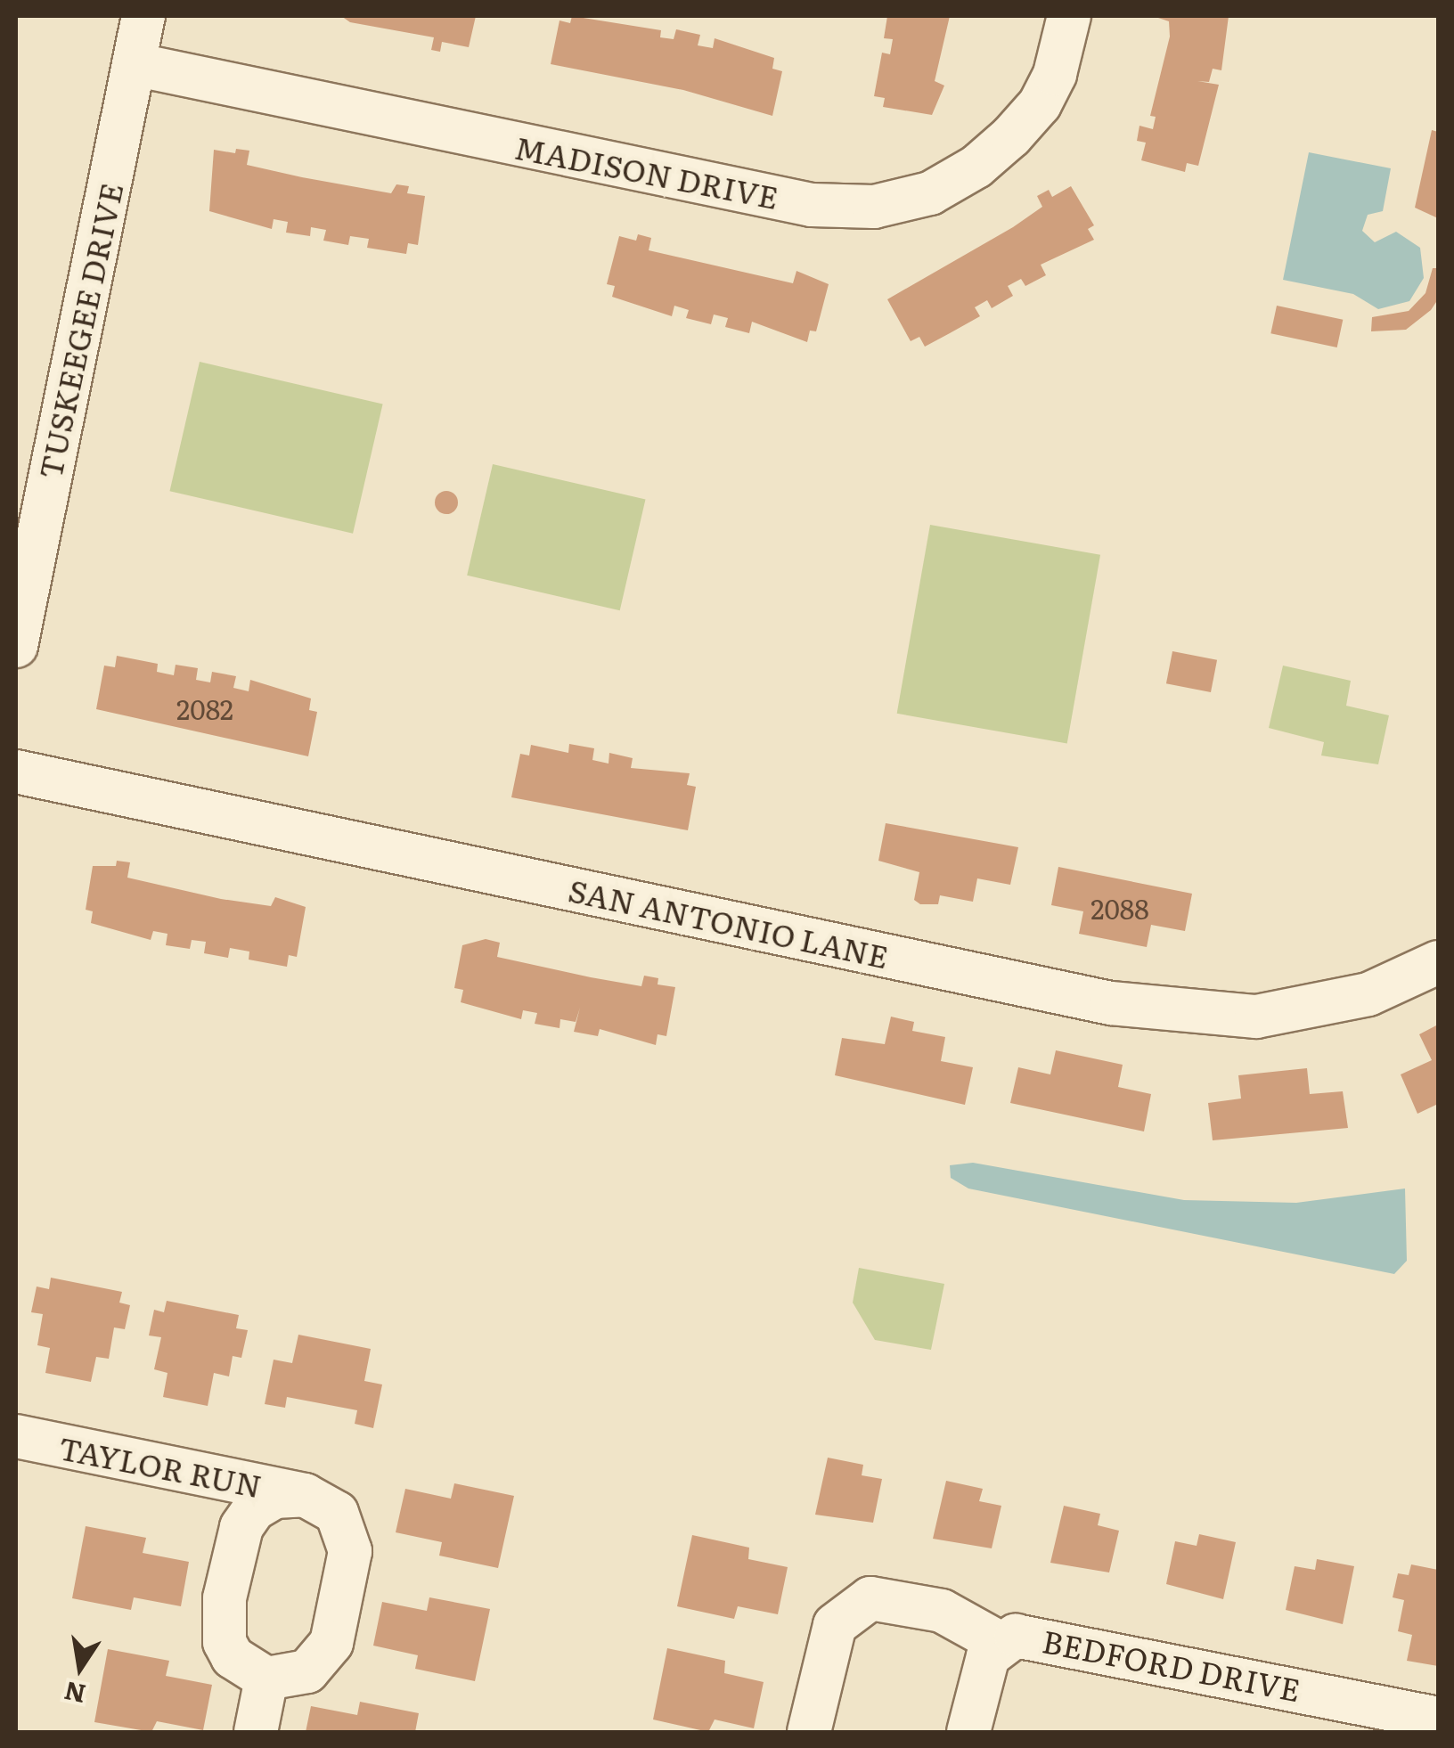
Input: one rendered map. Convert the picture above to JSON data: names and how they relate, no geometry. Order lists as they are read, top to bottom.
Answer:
{
  "streets": {
    "street": [
      "MADISON DRIVE",
      "TUSKEEGEE DRIVE",
      "SAN ANTONIO LANE",
      "TAYLOR RUN",
      "BEDFORD DRIVE"
    ]
  },
  "crossings": [
    ["MADISON DRIVE", "TUSKEEGEE DRIVE"]
  ],
  "house_numbers": ["2082", "2088"],
  "north": "bottom"
}
